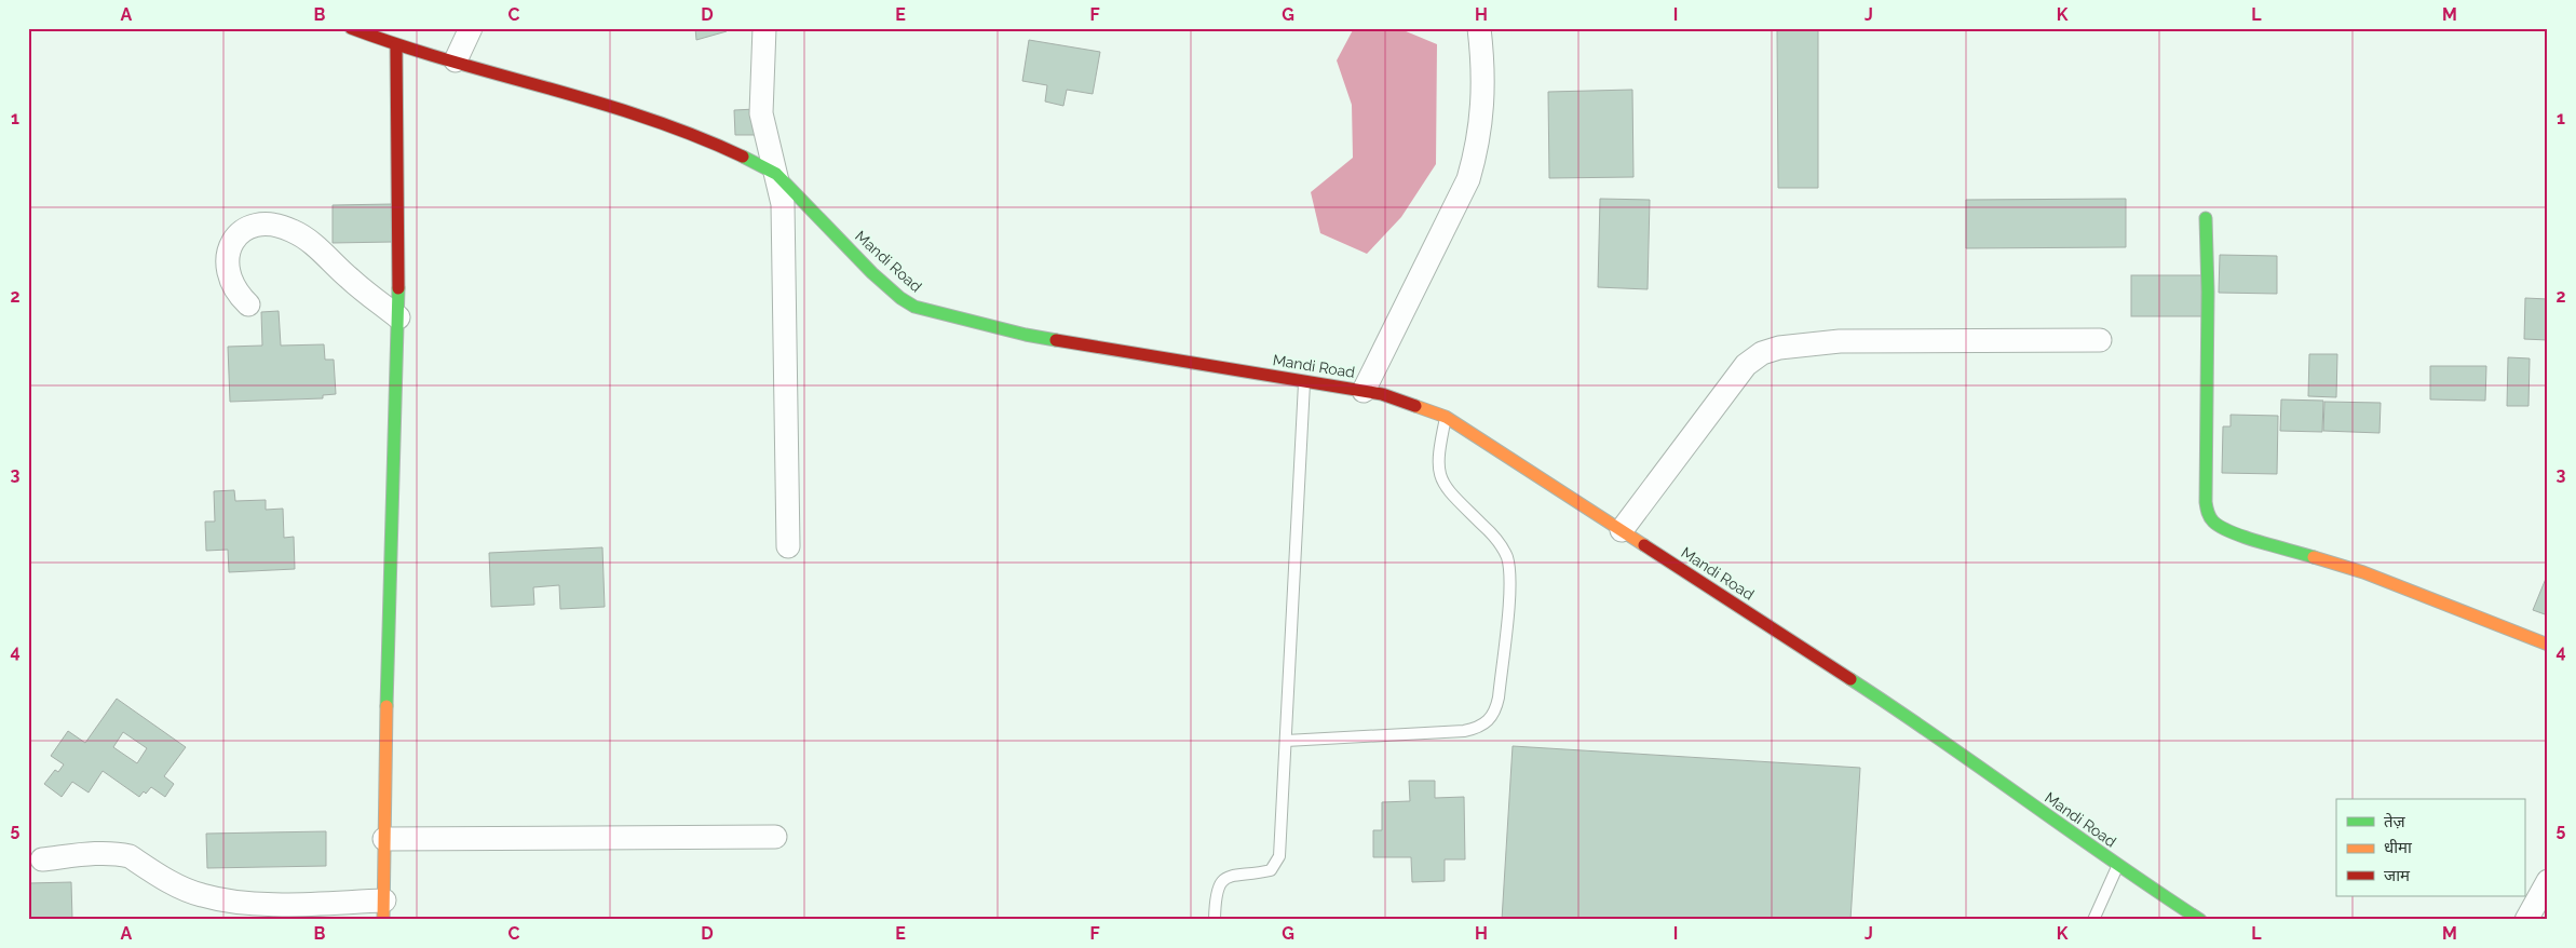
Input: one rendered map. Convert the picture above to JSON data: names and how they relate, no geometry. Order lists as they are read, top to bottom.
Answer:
{
  "streets": {
    "street": ["Mandi Road"]
  },
  "legend": ["तेज़", "धीमा", "जाम"],
  "grid": {
    "columns": [
      "A",
      "B",
      "C",
      "D",
      "E",
      "F",
      "G",
      "H",
      "I",
      "J",
      "K",
      "L",
      "M"
    ],
    "rows": [
      "1",
      "2",
      "3",
      "4",
      "5"
    ]
  }
}
